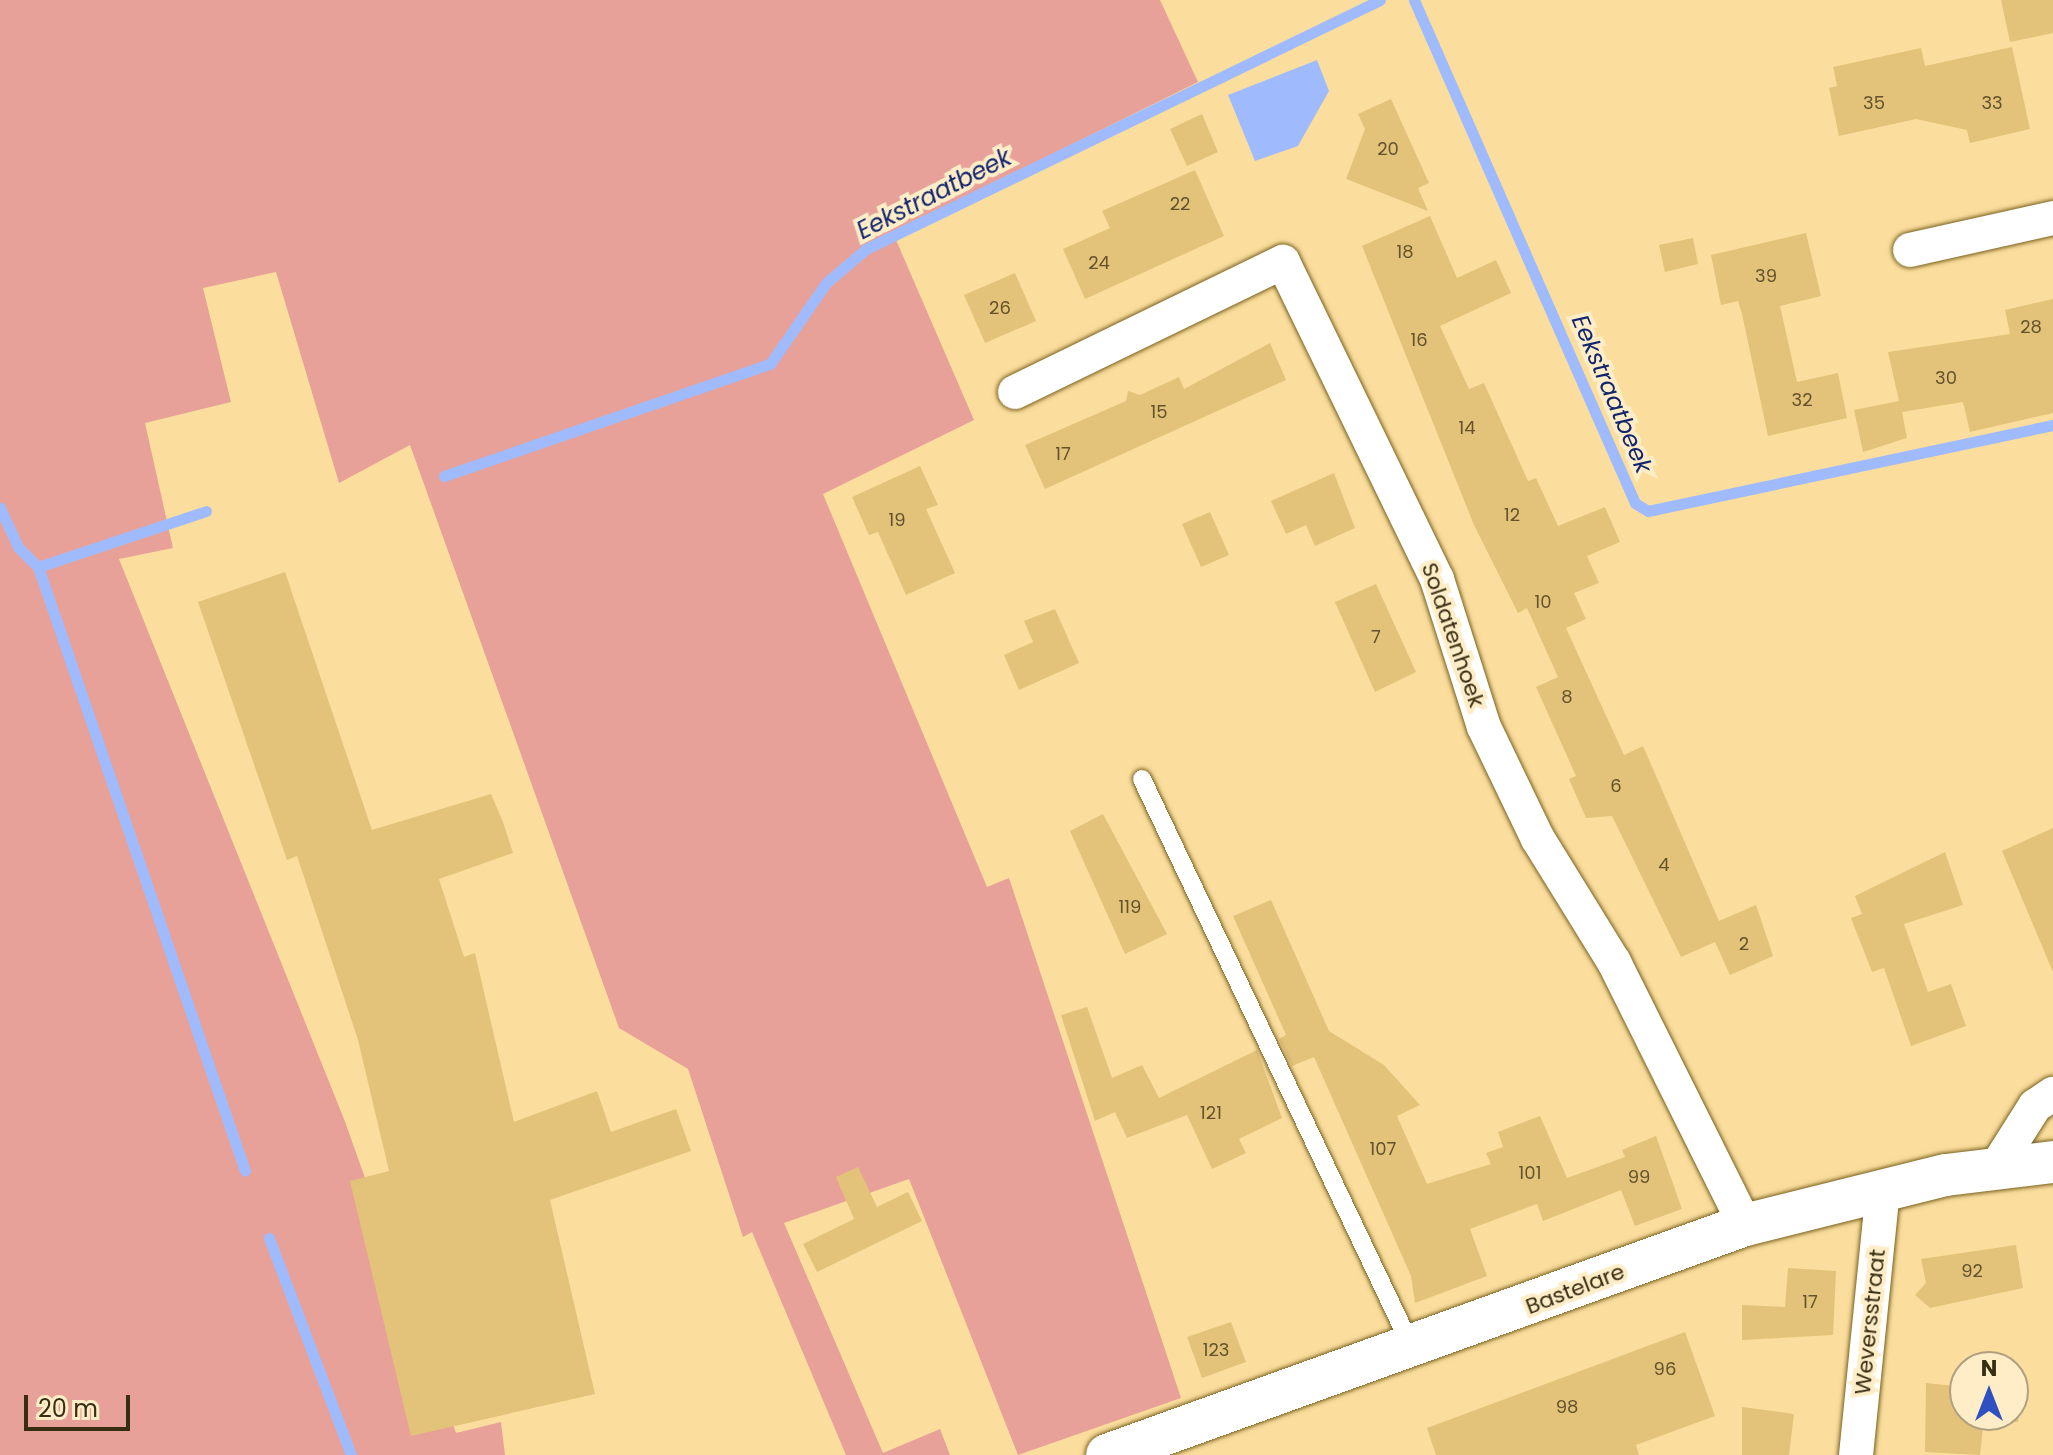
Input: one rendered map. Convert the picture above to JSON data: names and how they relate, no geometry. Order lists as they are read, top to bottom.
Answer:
{
  "streets": {
    "street": ["Soldatenhoek", "Bastelare", "Weversstraat"]
  },
  "crossings": [
    ["Soldatenhoek", "Bastelare"],
    ["Bastelare", "Weversstraat"]
  ],
  "water": ["Eekstraatbeek"],
  "house_numbers": [
    "35",
    "33",
    "20",
    "22",
    "18",
    "24",
    "39",
    "26",
    "28",
    "16",
    "30",
    "32",
    "15",
    "14",
    "17",
    "12",
    "19",
    "10",
    "7",
    "8",
    "6",
    "4",
    "119",
    "2",
    "121",
    "107",
    "101",
    "99",
    "92",
    "17",
    "123",
    "96",
    "98"
  ],
  "scale_bar": "20 m",
  "north": "top"
}
